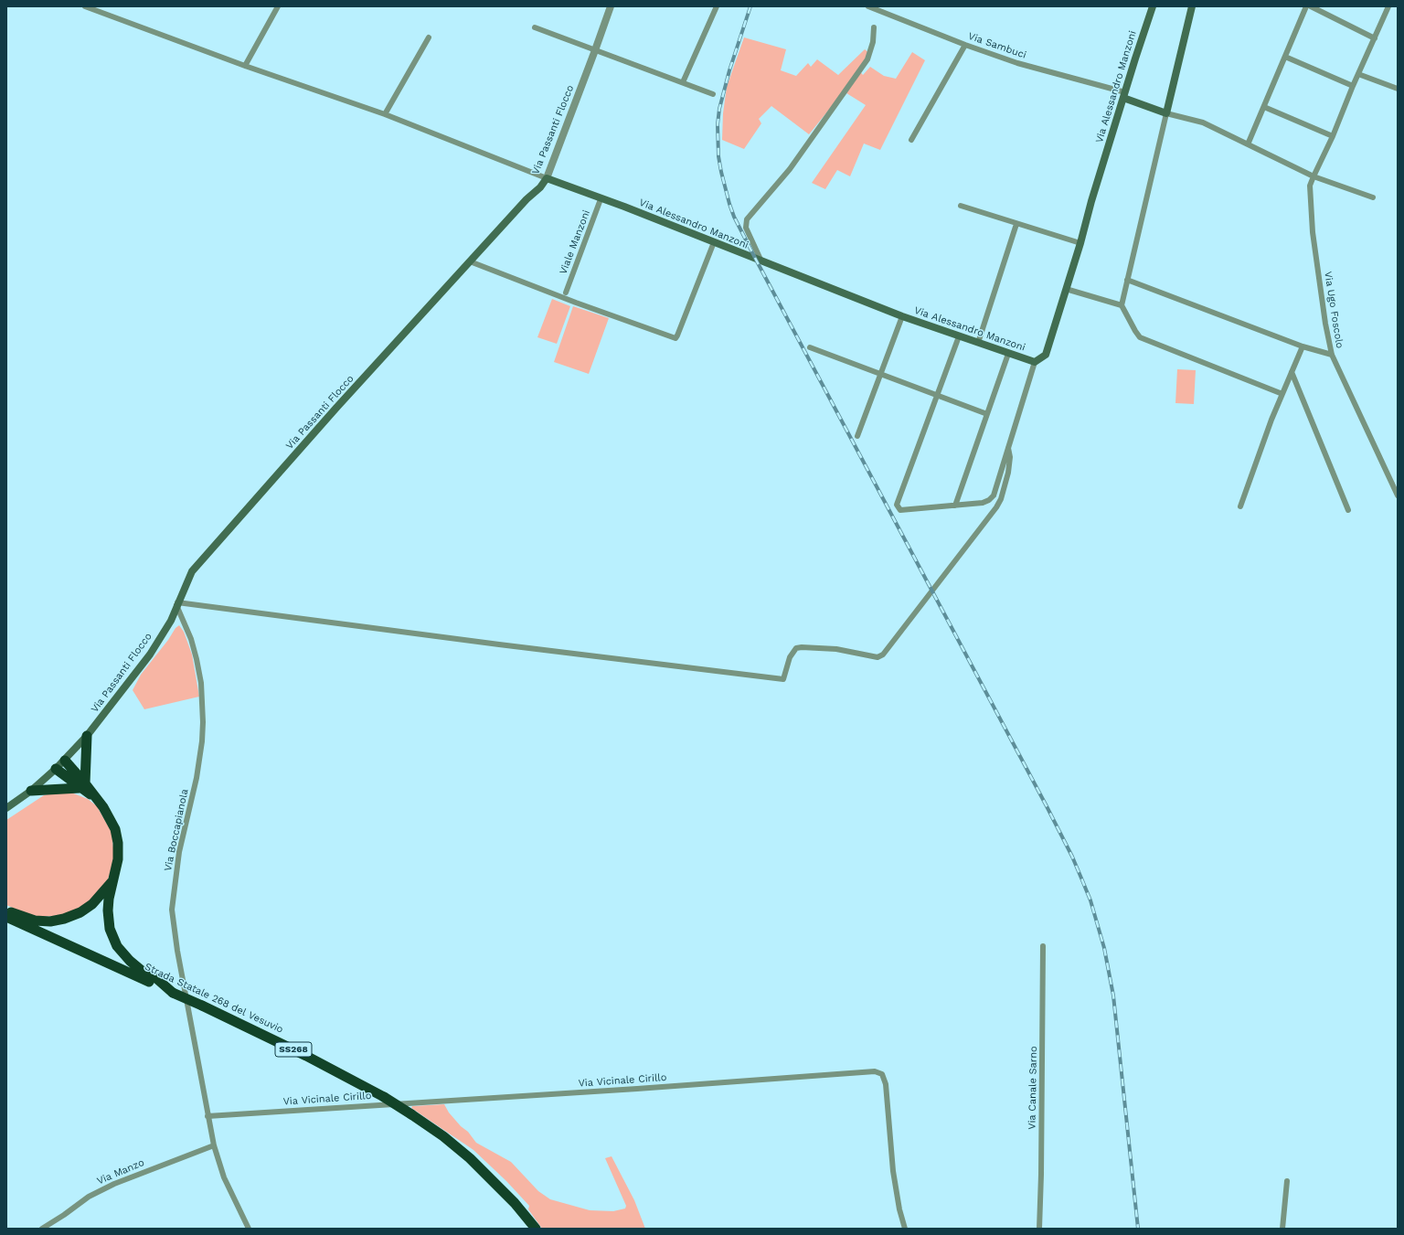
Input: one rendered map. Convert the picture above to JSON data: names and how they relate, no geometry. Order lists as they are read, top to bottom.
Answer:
{
  "streets": {
    "highway": ["Strada Statale 268 del Vesuvio", "SS268"],
    "main road": ["Via Alessandro Manzoni", "Via Passanti Flocco"],
    "street": [
      "Via Sambuci",
      "Viale Manzoni",
      "Via Ugo Foscolo",
      "Via Boccapianola",
      "Via Vicinale Cirillo",
      "Via Canale Sarno",
      "Via Manzo"
    ]
  },
  "crossings": [
    ["Via Sambuci", "Via Alessandro Manzoni"],
    ["Via Alessandro Manzoni", "Via Passanti Flocco"],
    ["Via Alessandro Manzoni", "Viale Manzoni"],
    ["Via Passanti Flocco", "Via Boccapianola"],
    ["Via Boccapianola", "Via Vicinale Cirillo"],
    ["Via Boccapianola", "Via Manzo"]
  ]
}
